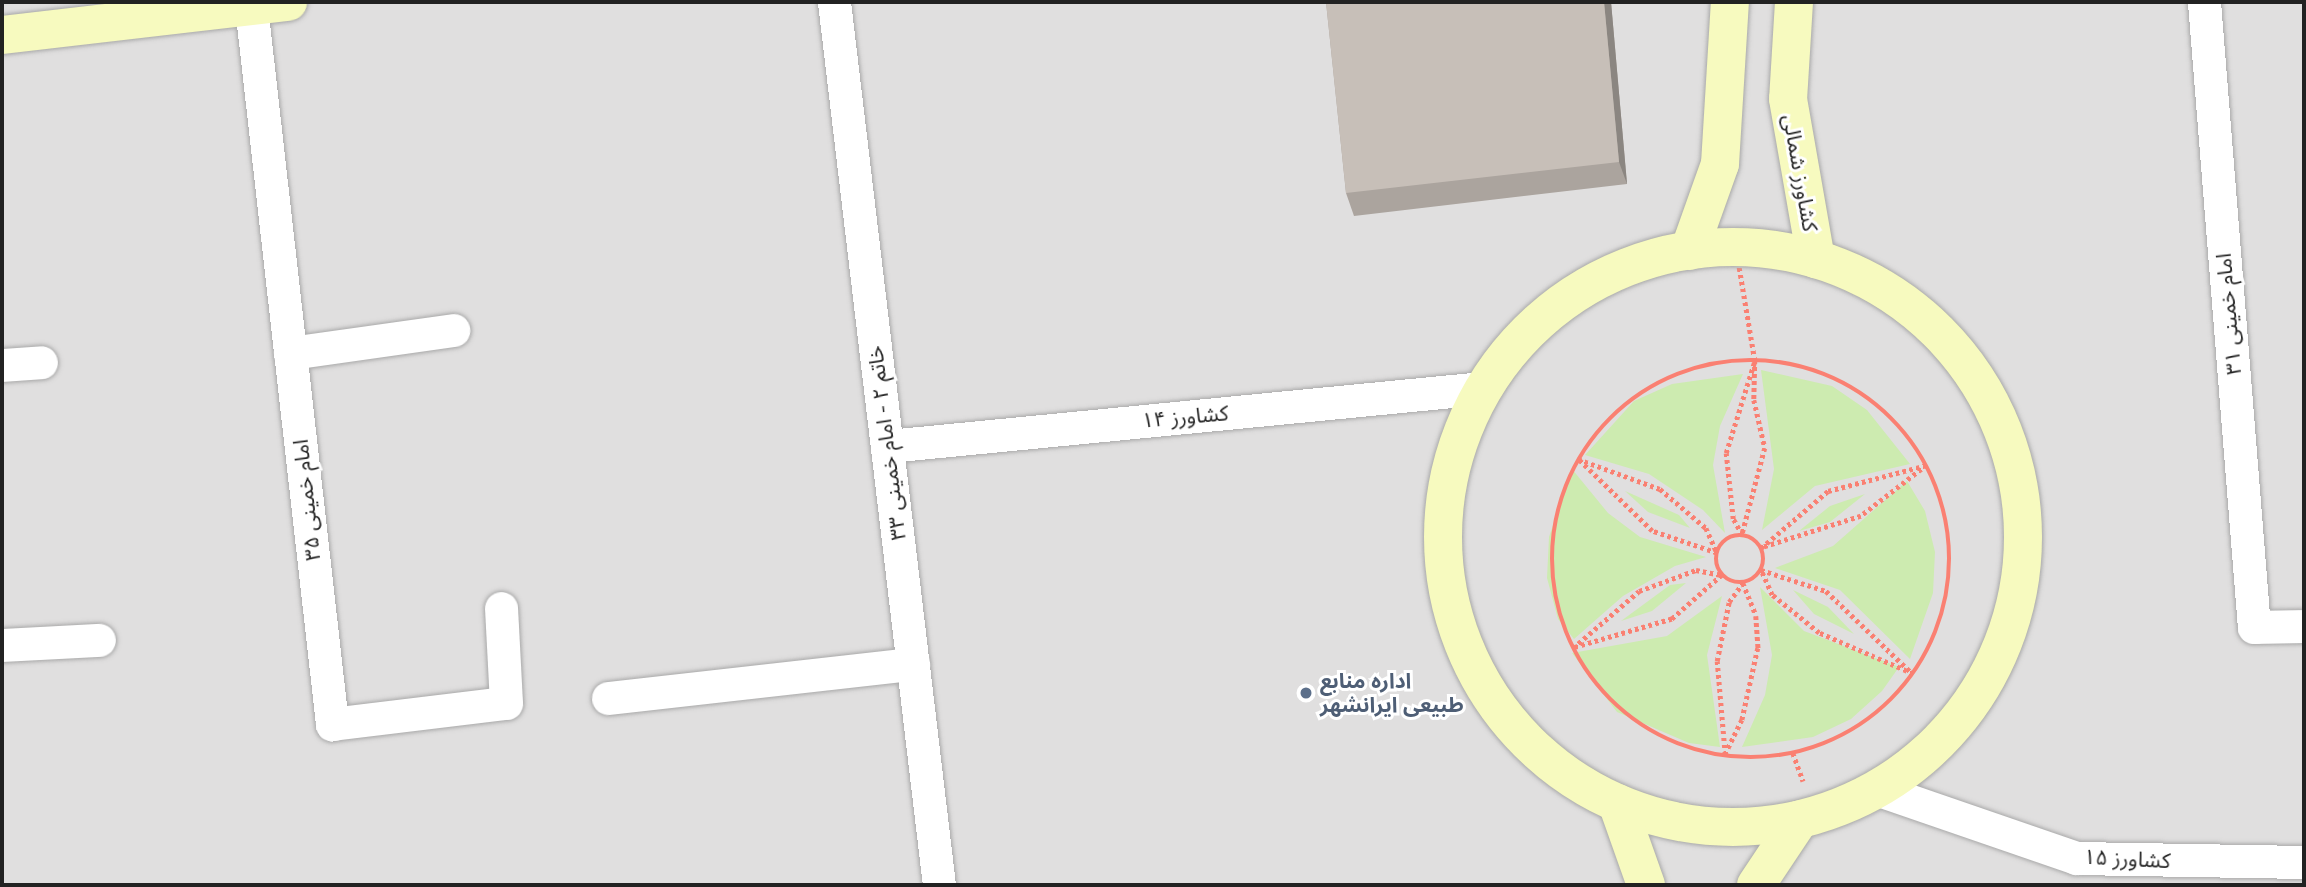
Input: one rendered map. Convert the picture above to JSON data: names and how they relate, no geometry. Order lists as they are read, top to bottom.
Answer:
{
  "streets": {
    "main road": ["کشاورز شمالی"],
    "street": [
      "امام خمینی ۳۱",
      "کشاورز ۱۴",
      "خاتم ۲ - امام خمینی ۳۳",
      "امام خمینی ۳۵",
      "کشاورز ۱۵"
    ]
  },
  "crossings": [
    ["کشاورز ۱۴", "خاتم ۲ - امام خمینی ۳۳"]
  ],
  "places": ["اداره منابع طبیعی ایرانشهر"]
}
